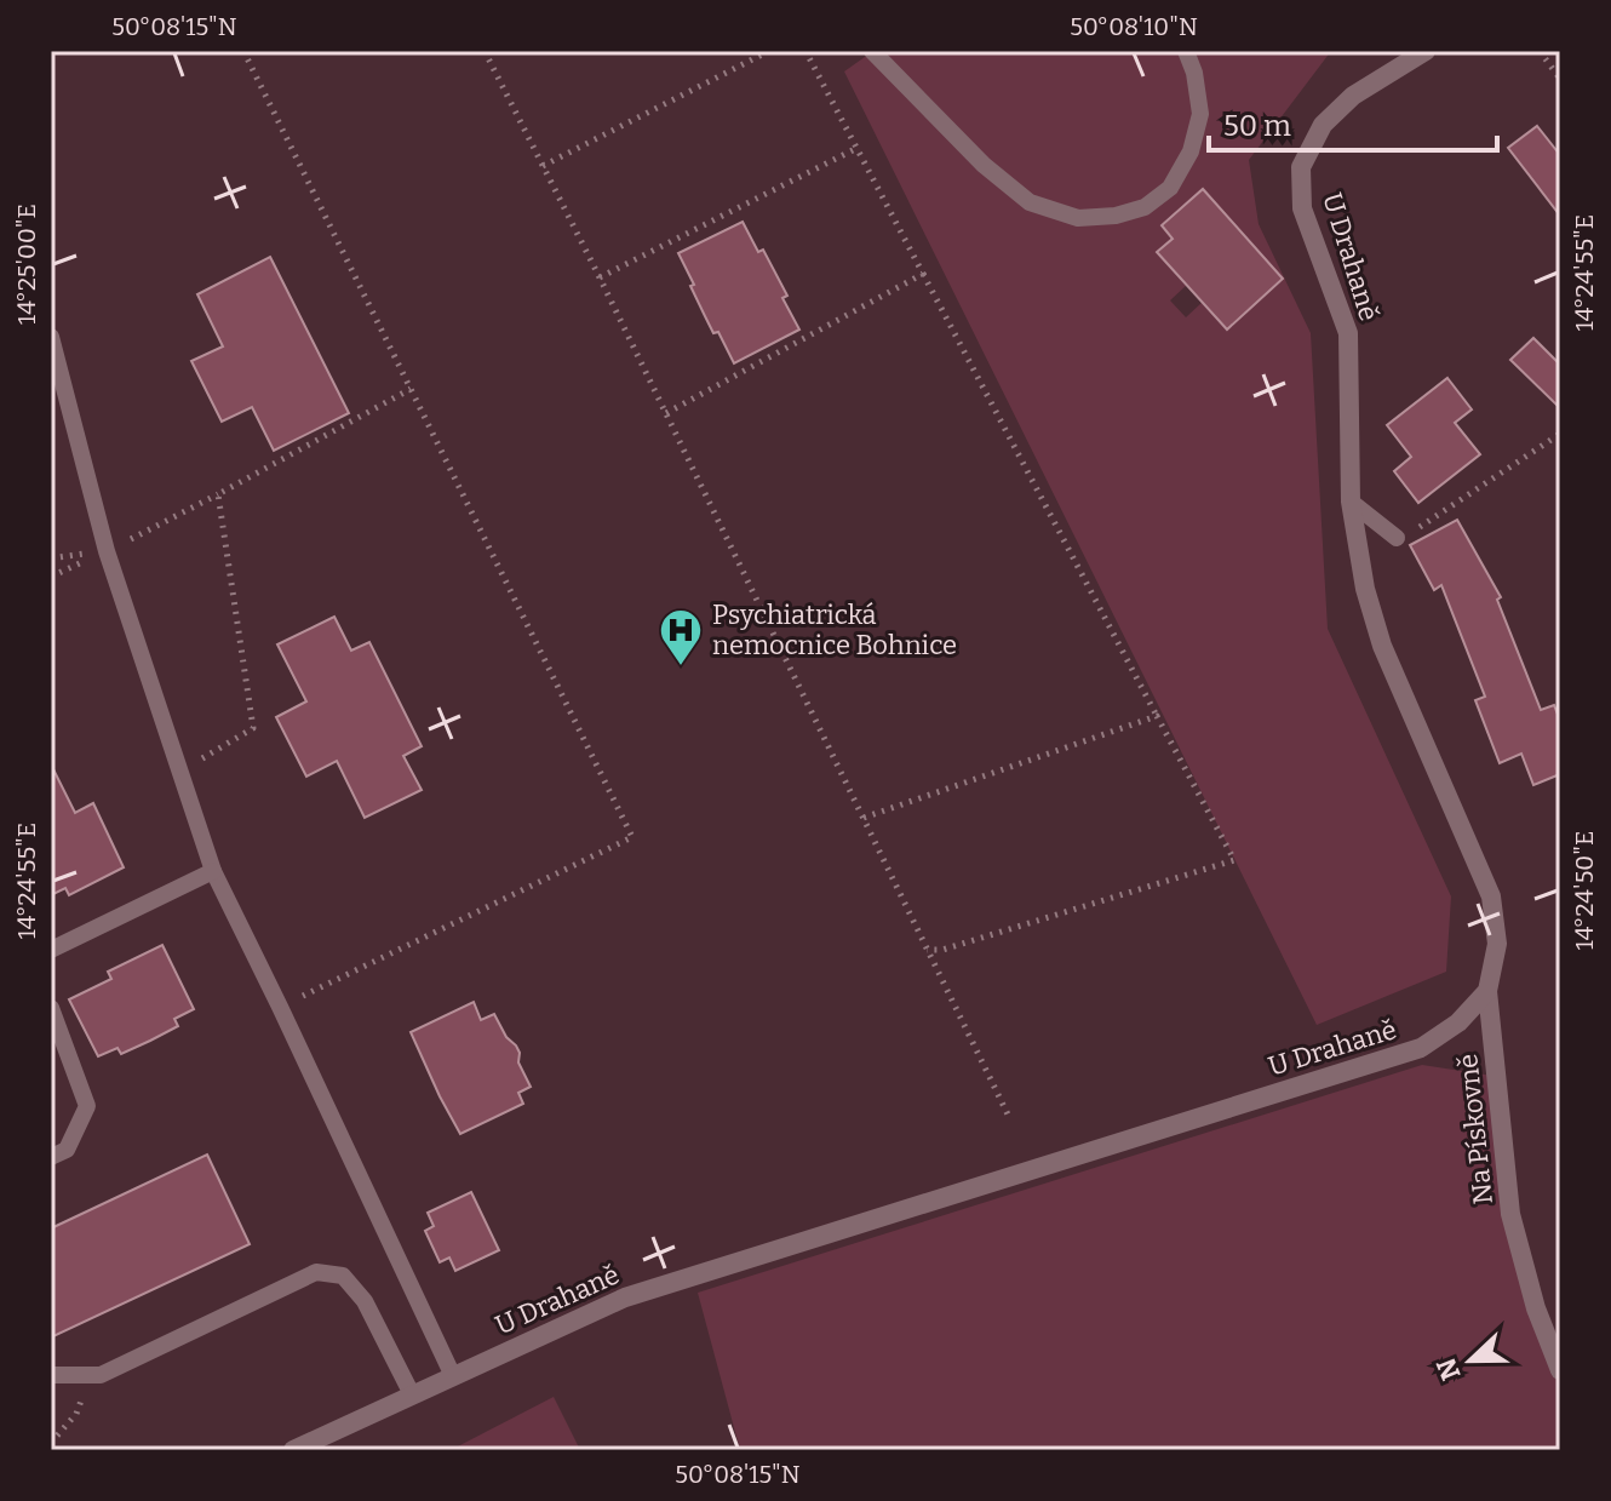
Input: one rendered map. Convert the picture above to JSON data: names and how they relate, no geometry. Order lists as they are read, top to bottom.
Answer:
{
  "streets": {
    "street": ["U Drahaně", "Na Pískovně"]
  },
  "crossings": [
    ["U Drahaně", "Na Pískovně"]
  ],
  "places": {
    "hospital": ["Psychiatrická nemocnice Bohnice"]
  },
  "scale_bar": "50 m",
  "north": "left",
  "coordinates": [
    "50°08'15\"N",
    "50°08'10\"N",
    "14°25'00\"E",
    "14°24'55\"E",
    "14°24'50\"E"
  ]
}
